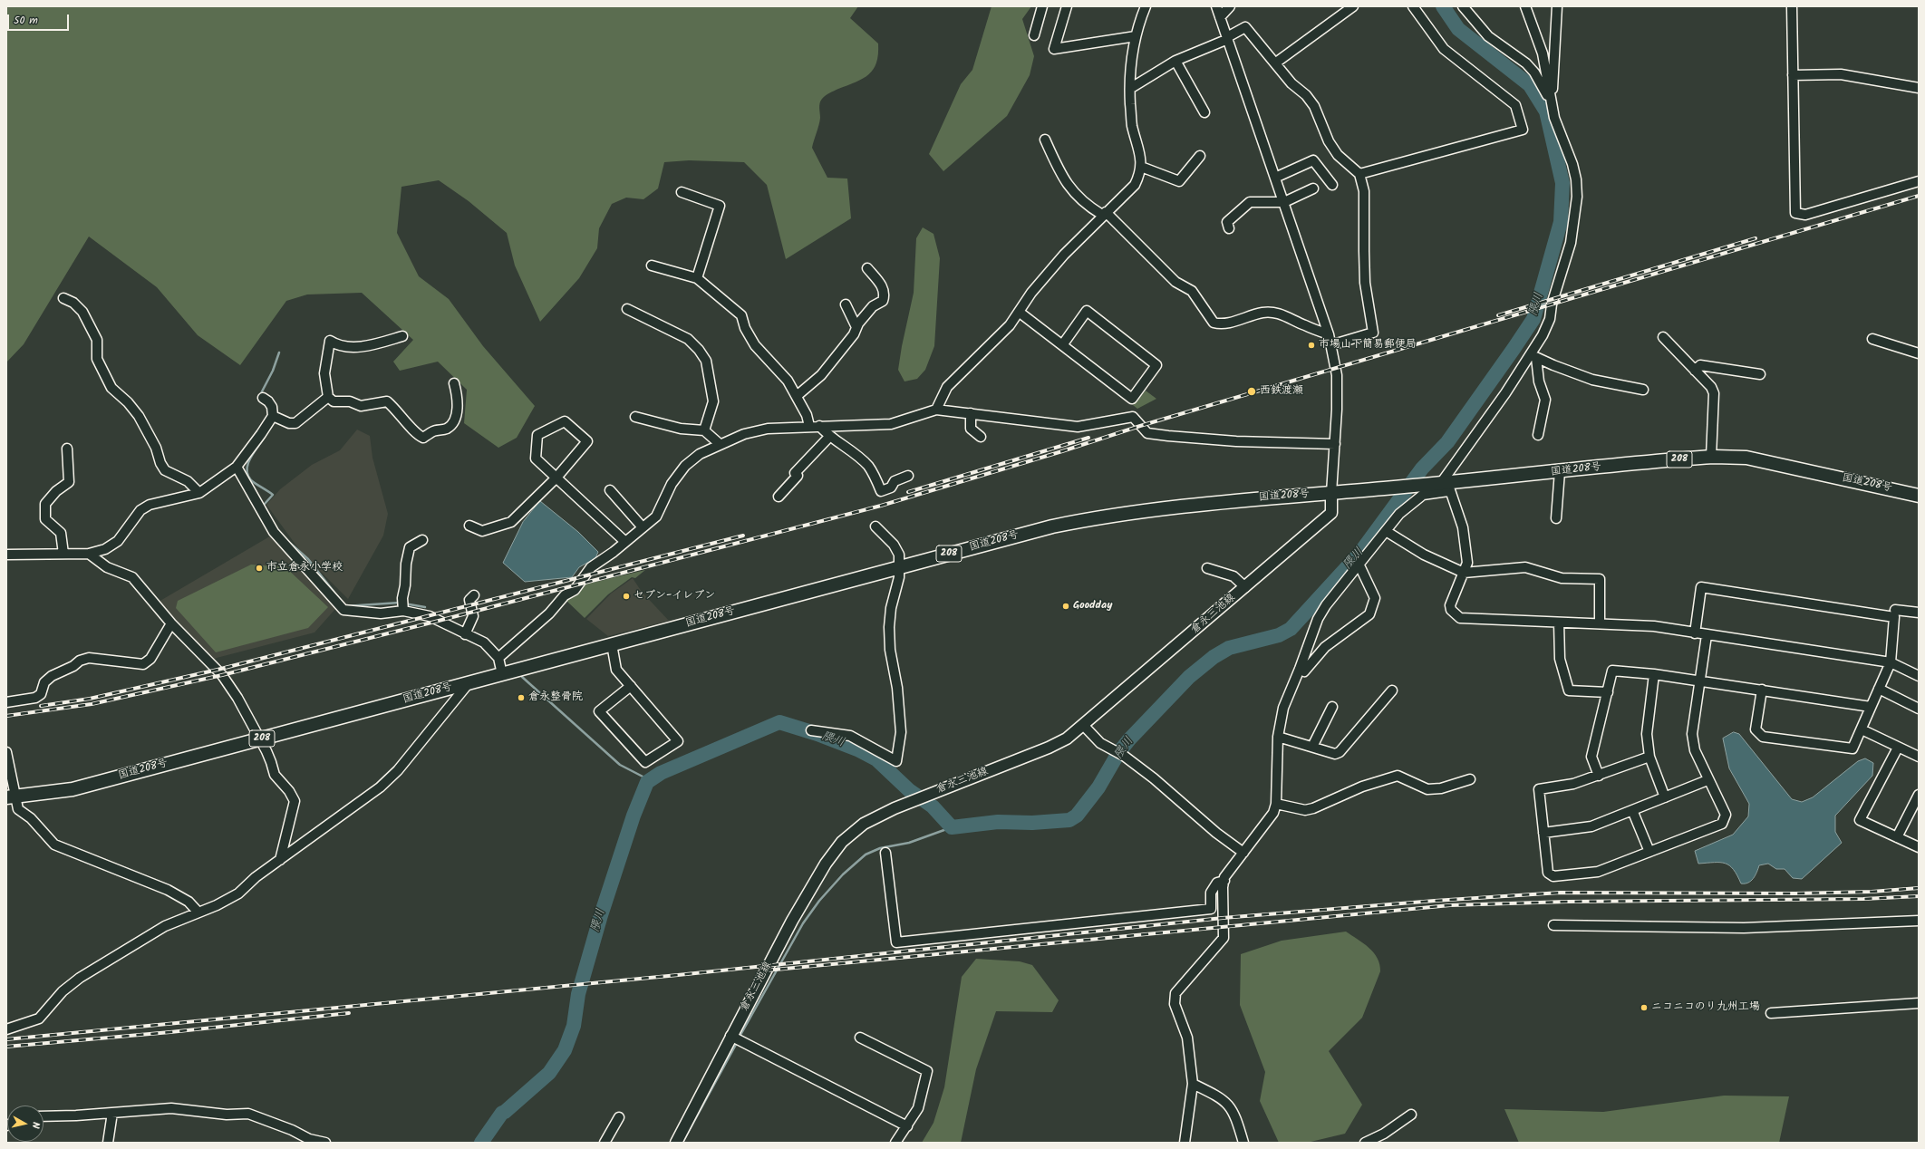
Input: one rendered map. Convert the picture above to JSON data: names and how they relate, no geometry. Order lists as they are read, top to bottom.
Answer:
{
  "streets": {
    "highway": ["208", "国道208号"],
    "main road": ["倉永三池線"]
  },
  "crossings": [
    ["国道208号", "倉永三池線"]
  ],
  "water": ["隈川"],
  "places": [
    "市場山下簡易郵便局",
    "西鉄渡瀬",
    "市立倉永小学校",
    "セブン-イレブン",
    "Goodday",
    "倉永整骨院",
    "ニコニコのり九州工場"
  ],
  "scale_bar": "50 m",
  "north": "right"
}
